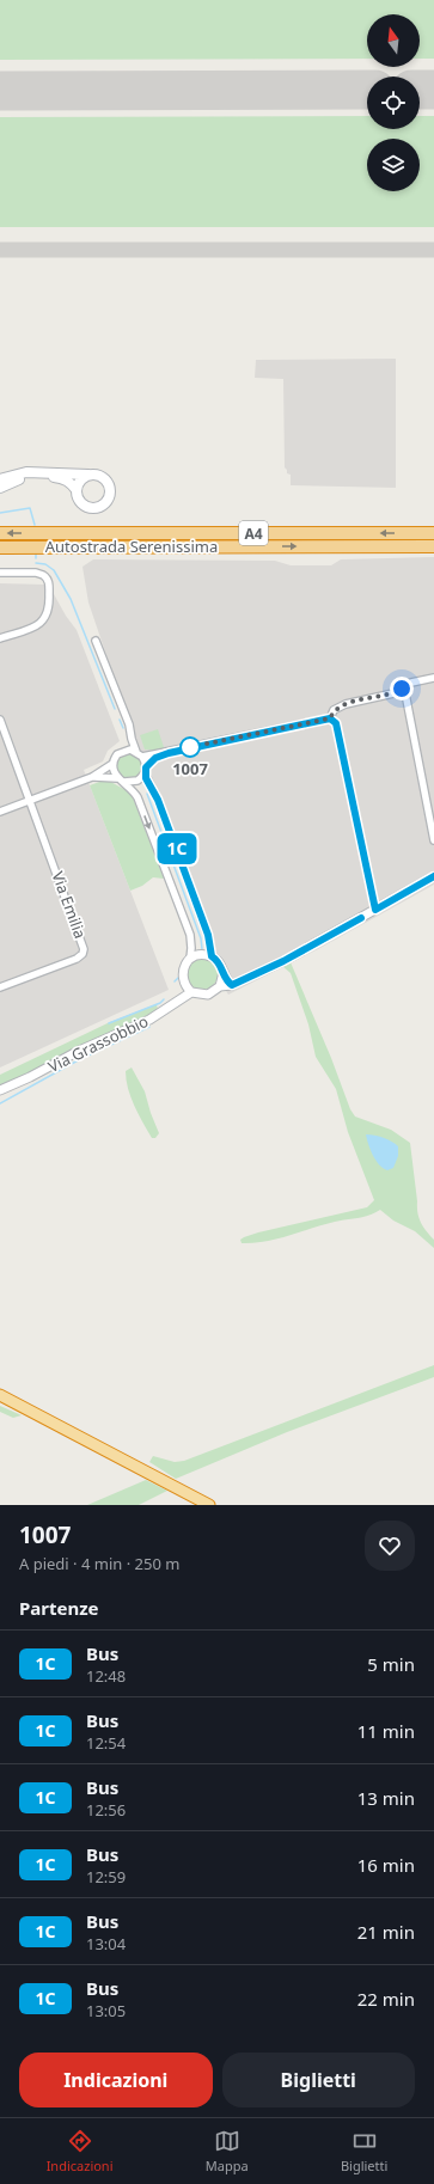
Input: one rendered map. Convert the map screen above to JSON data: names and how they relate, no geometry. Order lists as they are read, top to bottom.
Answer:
{
  "streets": {
    "highway": ["A4", "Autostrada Serenissima"],
    "street": ["Via Emilia", "Via Grassobbio"]
  },
  "places": ["1007"],
  "lines": ["bus line 1C"],
  "north": "top",
  "page": {
    "on_map": "1C",
    "heading": [
      ["1007", "A piedi · 4 min · 250 m"],
      "Partenze"
    ],
    "list": [
      {
        "mark": "1C",
        "name": "Bus",
        "note": "12:48",
        "value": "5 min"
      },
      {
        "mark": "1C",
        "name": "Bus",
        "note": "12:54",
        "value": "11 min"
      },
      {
        "mark": "1C",
        "name": "Bus",
        "note": "12:56",
        "value": "13 min"
      },
      {
        "mark": "1C",
        "name": "Bus",
        "note": "12:59",
        "value": "16 min"
      },
      {
        "mark": "1C",
        "name": "Bus",
        "note": "13:04",
        "value": "21 min"
      },
      {
        "mark": "1C",
        "name": "Bus",
        "note": "13:05",
        "value": "22 min"
      }
    ],
    "buttons": ["Indicazioni", "Biglietti"],
    "tabs": ["Indicazioni", "Mappa", "Biglietti"]
  }
}
